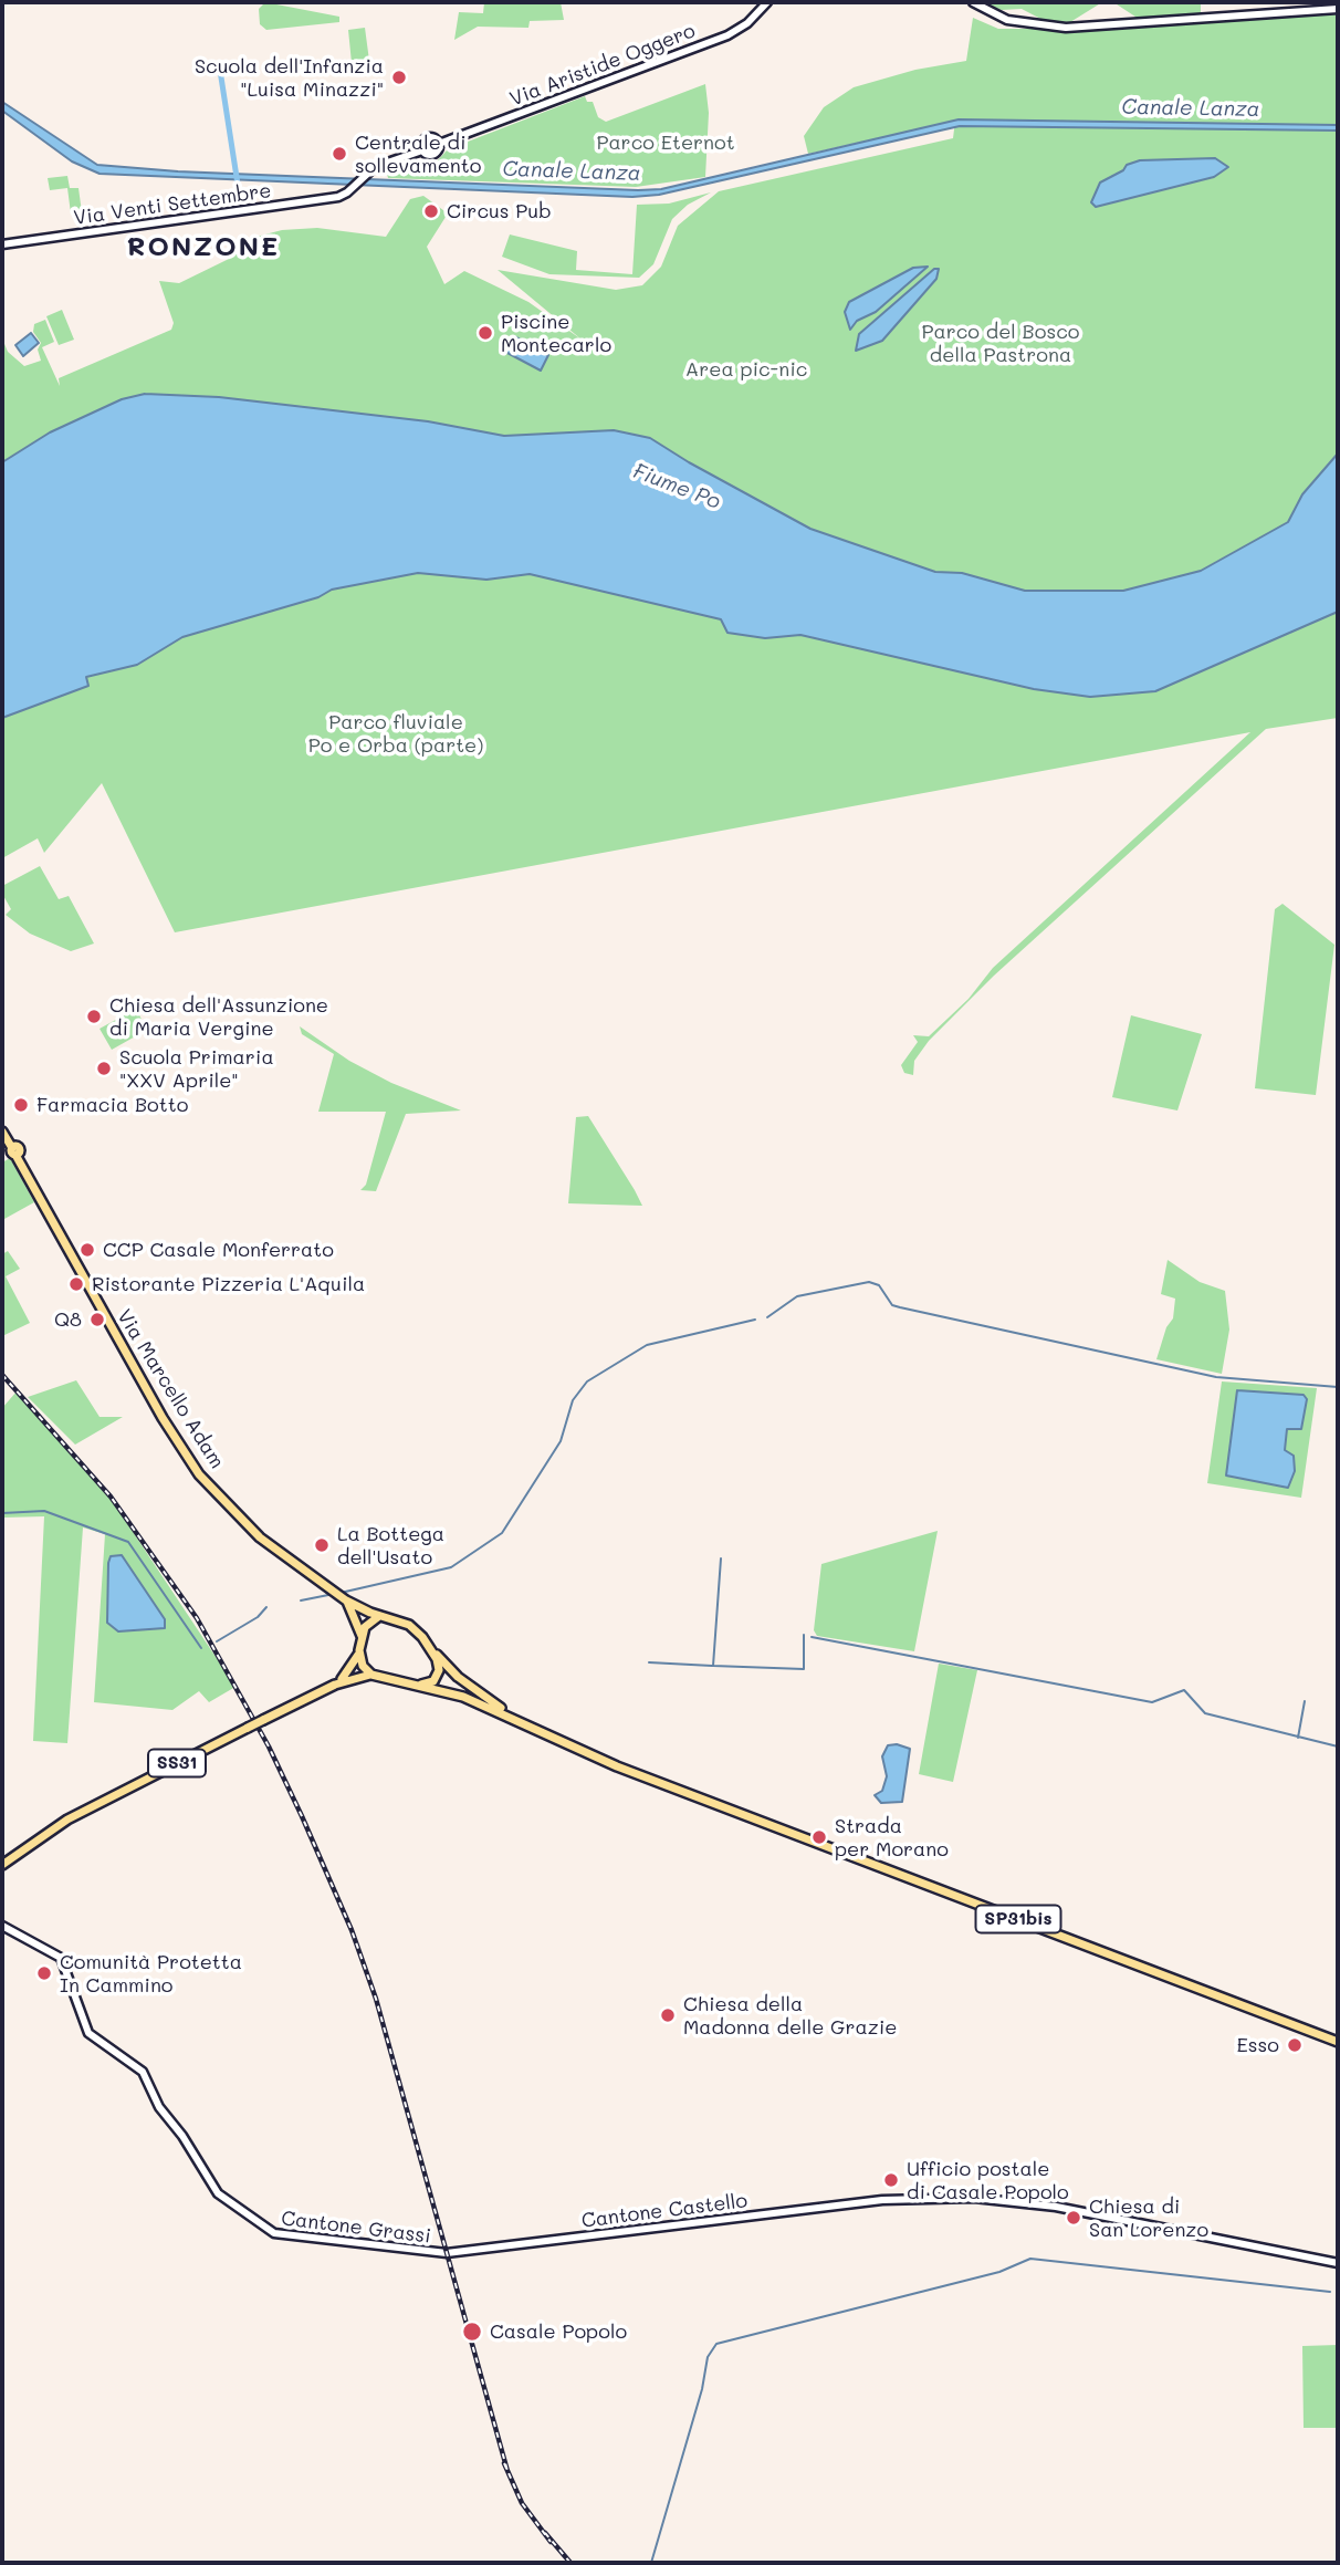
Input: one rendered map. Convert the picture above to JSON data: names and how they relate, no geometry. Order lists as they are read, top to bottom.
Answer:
{
  "streets": {
    "main road": ["Via Marcello Adam", "SS31", "SP31bis"],
    "street": [
      "Via Aristide Oggero",
      "Via Venti Settembre",
      "Cantone Castello",
      "Cantone Grassi"
    ]
  },
  "crossings": [
    ["Via Aristide Oggero", "Via Venti Settembre"],
    ["Via Marcello Adam", "SS31"],
    ["Via Marcello Adam", "SP31bis"],
    ["SS31", "SP31bis"],
    ["Cantone Castello", "Cantone Grassi"]
  ],
  "districts": ["RONZONE"],
  "water": ["Canale Lanza", "Fiume Po"],
  "parks": [
    "Parco Eternot",
    "Parco del Bosco della Pastrona",
    "Area pic-nic",
    "Parco fluviale Po e Orba (parte)"
  ],
  "places": [
    "Scuola dell'Infanzia \"Luisa Minazzi\"",
    "Centrale di sollevamento",
    "Circus Pub",
    "Piscine Montecarlo",
    "Chiesa dell'Assunzione di Maria Vergine",
    "Scuola Primaria \"XXV Aprile\"",
    "Farmacia Botto",
    "CCP Casale Monferrato",
    "Ristorante Pizzeria L'Aquila",
    "Q8",
    "La Bottega dell'Usato",
    "Strada per Morano",
    "Comunità Protetta In Cammino",
    "Chiesa della Madonna delle Grazie",
    "Esso",
    "Ufficio postale di Casale Popolo",
    "Chiesa di San Lorenzo",
    "Casale Popolo"
  ]
}
